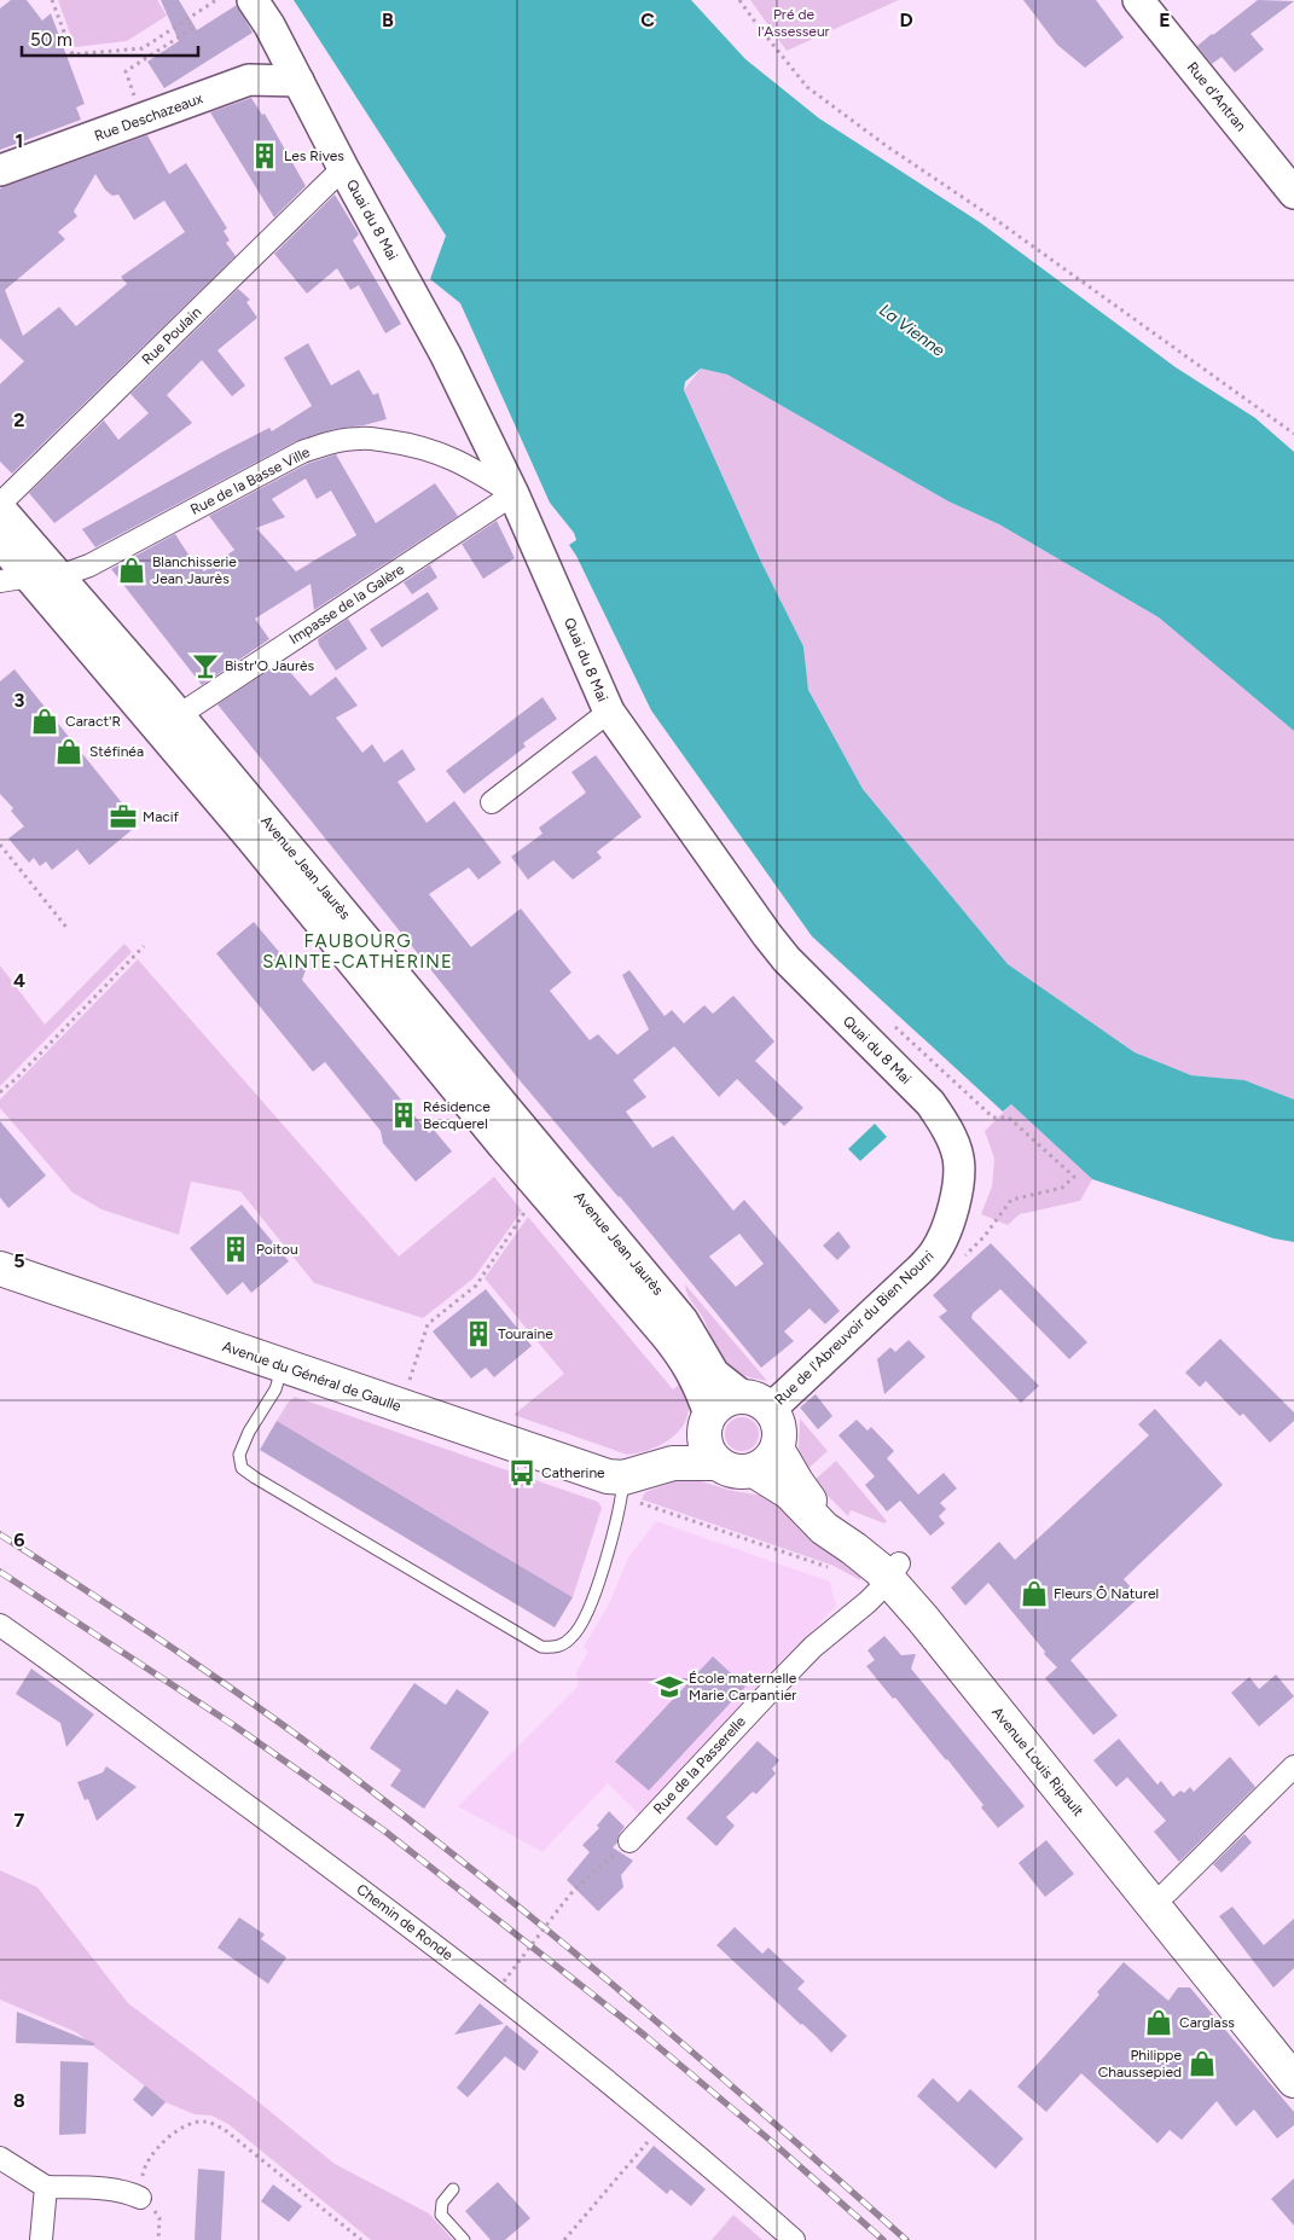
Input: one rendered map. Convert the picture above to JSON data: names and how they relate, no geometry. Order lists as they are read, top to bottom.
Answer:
{
  "streets": {
    "main road": [
      "Rue d'Antran",
      "Rue Deschazeaux",
      "Quai du 8 Mai",
      "Avenue Jean Jaurès",
      "Rue de l'Abreuvoir du Bien Nourri",
      "Avenue du Général de Gaulle",
      "Avenue Louis Ripault"
    ],
    "street": [
      "Rue Poulain",
      "Rue de la Basse Ville",
      "Impasse de la Galère",
      "Rue de la Passerelle",
      "Chemin de Ronde"
    ]
  },
  "crossings": [
    ["Rue Deschazeaux", "Quai du 8 Mai"],
    ["Quai du 8 Mai", "Rue Poulain"],
    ["Quai du 8 Mai", "Rue de la Basse Ville"],
    ["Quai du 8 Mai", "Impasse de la Galère"],
    ["Quai du 8 Mai", "Rue de l'Abreuvoir du Bien Nourri"],
    ["Rue de la Basse Ville", "Impasse de la Galère"],
    ["Rue de la Basse Ville", "Avenue Jean Jaurès"],
    ["Impasse de la Galère", "Avenue Jean Jaurès"],
    ["Avenue Jean Jaurès", "Rue de l'Abreuvoir du Bien Nourri"],
    ["Avenue Jean Jaurès", "Avenue du Général de Gaulle"],
    ["Avenue Jean Jaurès", "Avenue Louis Ripault"],
    ["Rue de l'Abreuvoir du Bien Nourri", "Avenue du Général de Gaulle"],
    ["Rue de l'Abreuvoir du Bien Nourri", "Avenue Louis Ripault"],
    ["Avenue du Général de Gaulle", "Avenue Louis Ripault"],
    ["Avenue Louis Ripault", "Rue de la Passerelle"]
  ],
  "districts": ["FAUBOURG SAINTE-CATHERINE"],
  "water": ["La Vienne"],
  "parks": ["Pré de l'Assesseur"],
  "places": {
    "building": [
      "Les Rives",
      "Résidence Becquerel",
      "Poitou",
      "Touraine"
    ],
    "shop": [
      "Blanchisserie Jean Jaurès",
      "Caract'R",
      "Stéfinéa",
      "Fleurs Ô Naturel",
      "Carglass",
      "Philippe Chaussepied"
    ],
    "bar": ["Bistr'O Jaurès"],
    "office": ["Macif"],
    "bus stop": ["Catherine"],
    "school or university": ["École maternelle Marie Carpantier"]
  },
  "scale_bar": "50 m",
  "grid": {
    "columns": [
      "B",
      "C",
      "D",
      "E"
    ],
    "rows": [
      "1",
      "2",
      "3",
      "4",
      "5",
      "6",
      "7",
      "8"
    ]
  }
}
